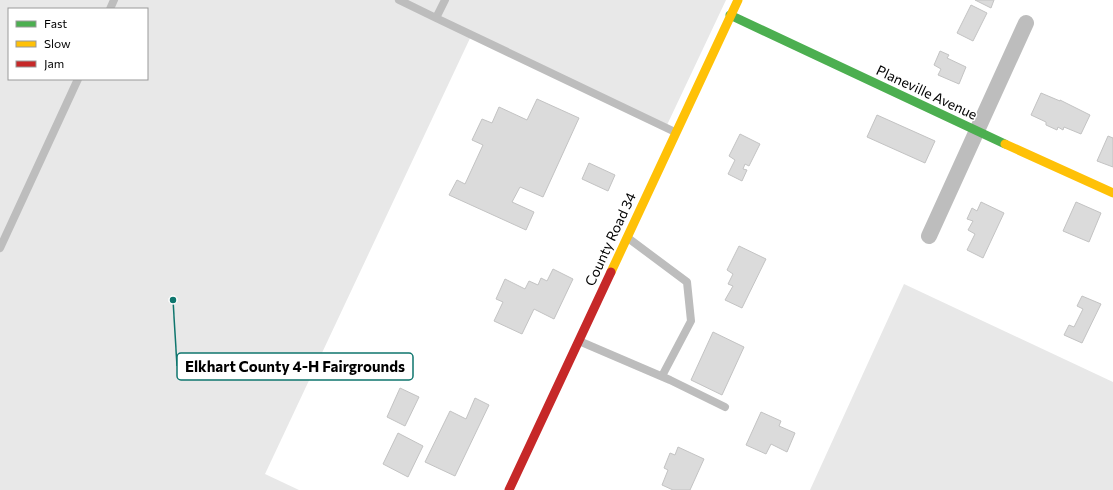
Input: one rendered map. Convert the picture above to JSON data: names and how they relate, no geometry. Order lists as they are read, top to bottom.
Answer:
{
  "streets": {
    "street": ["Planeville Avenue", "County Road 34"]
  },
  "crossings": [
    ["Planeville Avenue", "County Road 34"]
  ],
  "places": ["Elkhart County 4-H Fairgrounds"],
  "legend": ["Fast", "Slow", "Jam"]
}
